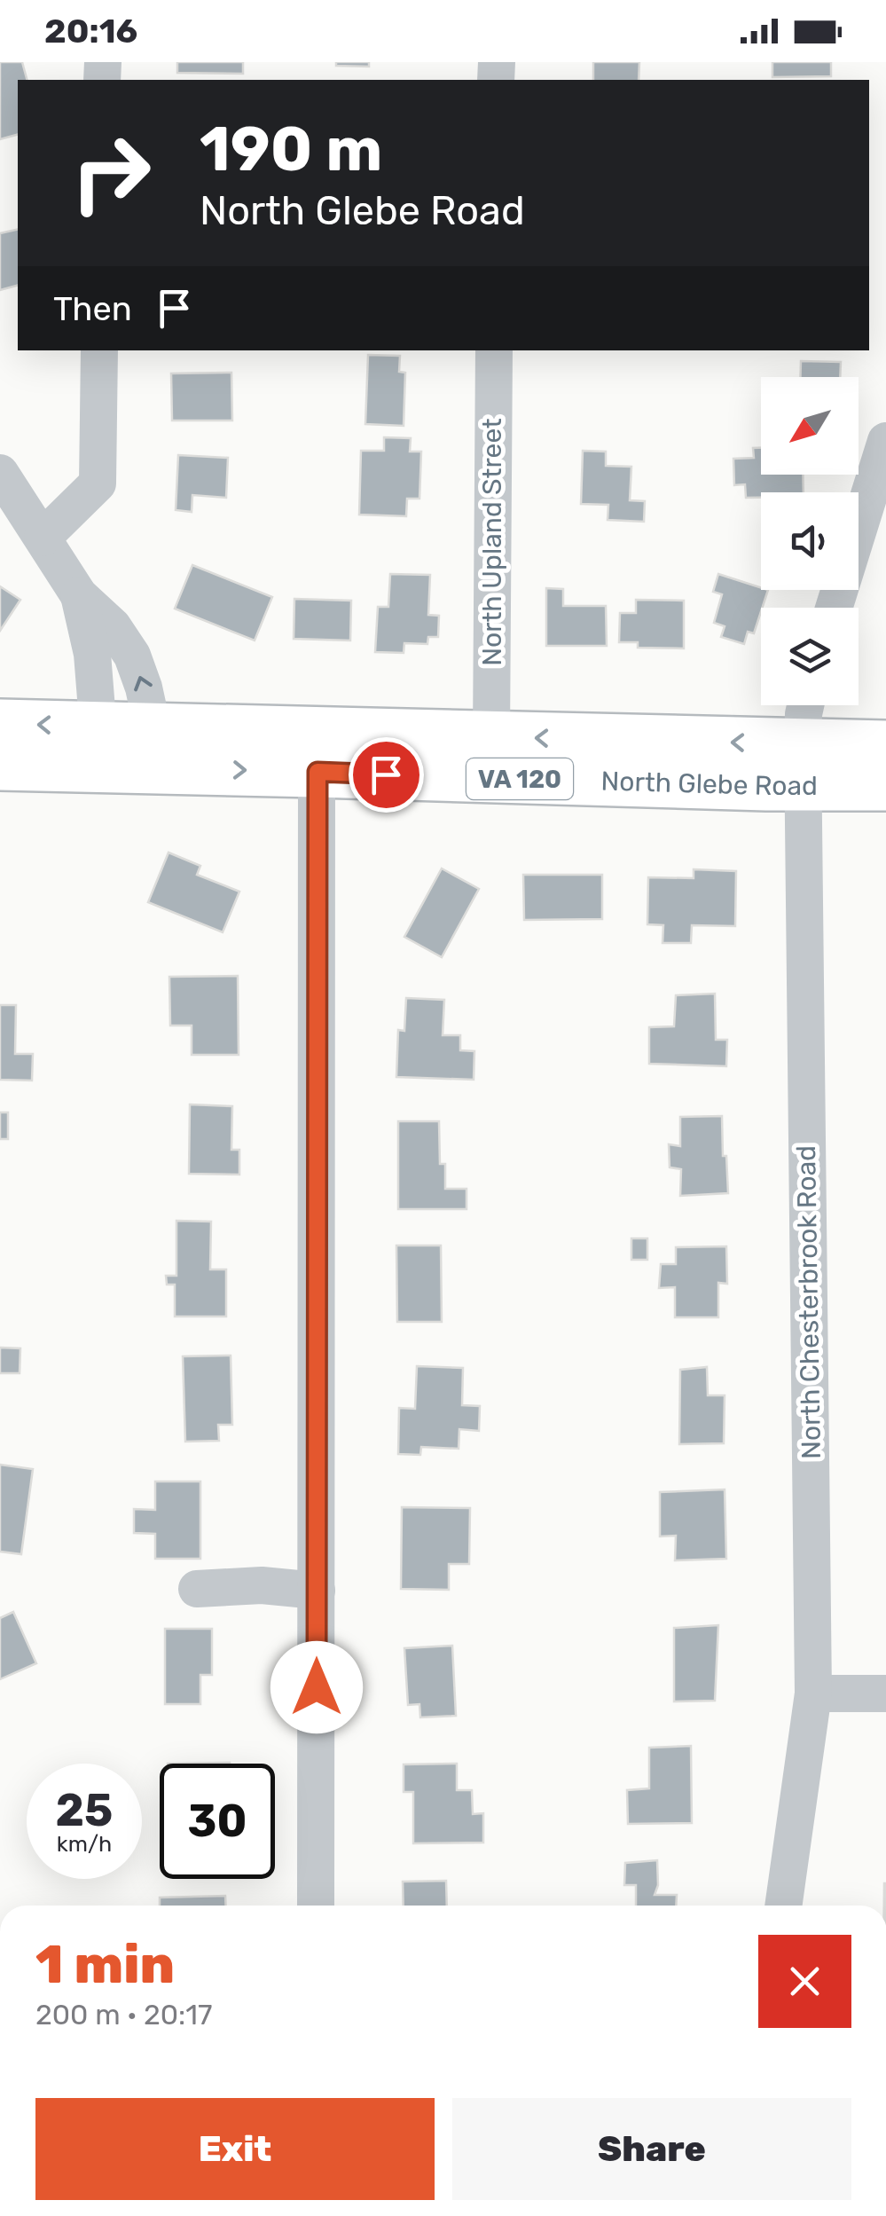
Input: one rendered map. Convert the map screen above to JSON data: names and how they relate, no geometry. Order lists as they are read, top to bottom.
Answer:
{
  "streets": {
    "main road": ["VA 120", "North Glebe Road"],
    "street": ["North Upland Street", "North Chesterbrook Road"]
  },
  "crossings": [
    ["North Upland Street", "North Glebe Road"],
    ["North Glebe Road", "North Chesterbrook Road"]
  ],
  "north": "bottom left",
  "page": {
    "status": "20:16",
    "turn": ["190 m", "North Glebe Road"],
    "then": "Then",
    "speed": "25 km/h",
    "limit": "30",
    "heading": ["1 min", "200 m · 20:17"],
    "buttons": ["Exit", "Share"]
  }
}
